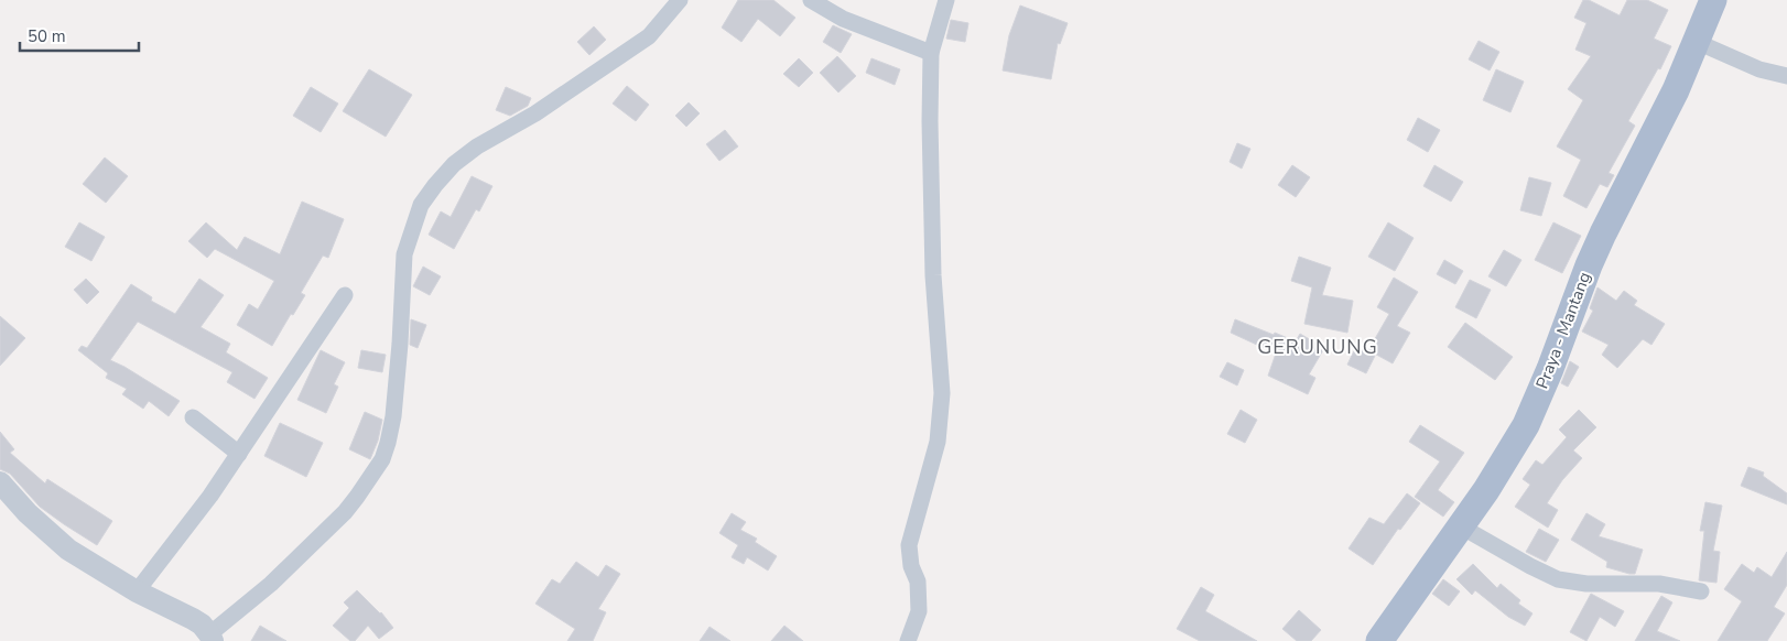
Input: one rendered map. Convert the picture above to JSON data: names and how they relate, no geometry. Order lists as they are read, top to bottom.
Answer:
{
  "streets": {
    "main road": ["Praya - Mantang"]
  },
  "districts": ["GERUNUNG"],
  "scale_bar": "50 m"
}
